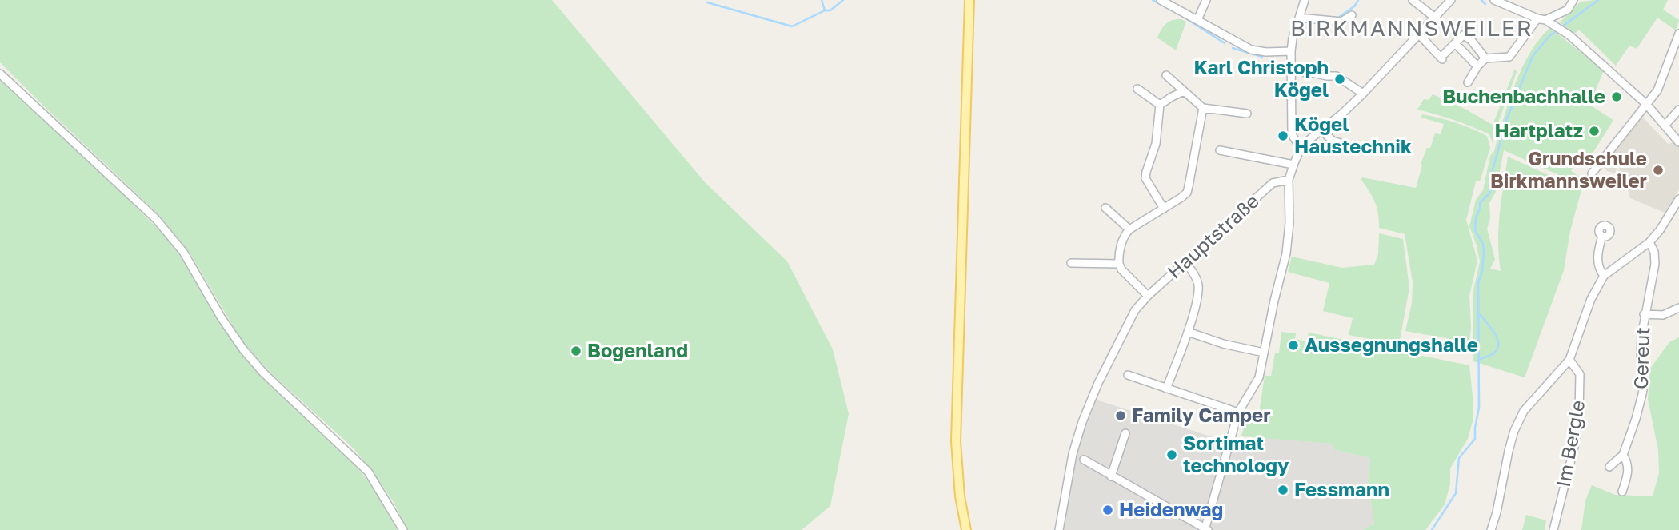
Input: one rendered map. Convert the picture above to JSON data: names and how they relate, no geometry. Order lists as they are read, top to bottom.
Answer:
{
  "streets": {
    "street": ["Hauptstraße", "Gereut", "Im Bergle"]
  },
  "districts": ["BIRKMANNSWEILER"],
  "places": [
    "Karl Christoph Kögel",
    "Buchenbachhalle",
    "Hartplatz",
    "Kögel Haustechnik",
    "Grundschule Birkmannsweiler",
    "Aussegnungshalle",
    "Bogenland",
    "Family Camper",
    "Sortimat technology",
    "Fessmann",
    "Heidenwag"
  ]
}
